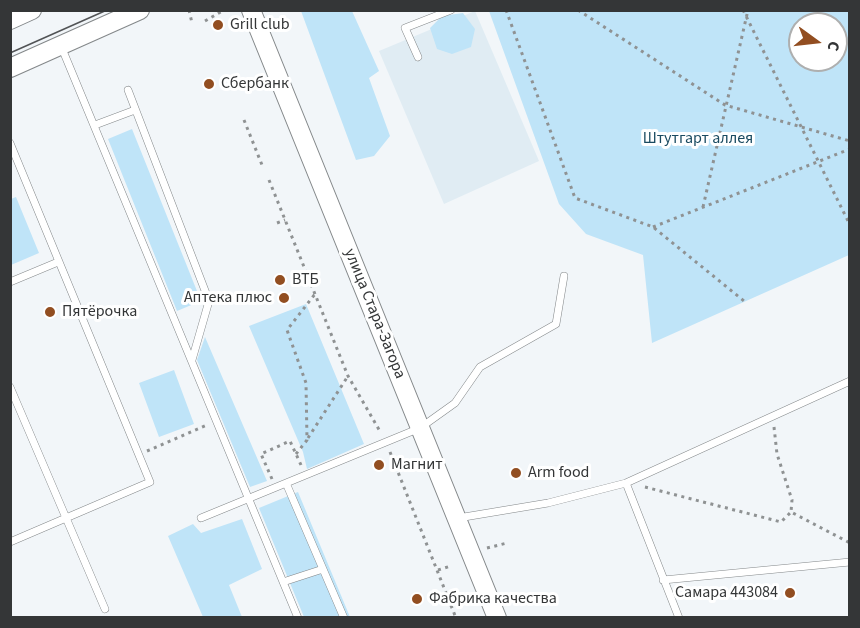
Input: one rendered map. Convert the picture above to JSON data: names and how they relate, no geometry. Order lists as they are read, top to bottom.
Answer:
{
  "streets": {
    "main road": ["улица Стара-Загора"]
  },
  "parks": ["Штутгарт аллея"],
  "places": [
    "Grill club",
    "Сбербанк",
    "ВТБ",
    "Аптека плюс",
    "Пятёрочка",
    "Магнит",
    "Arm food",
    "Самара 443084",
    "Фабрика качества"
  ],
  "north": "right"
}
